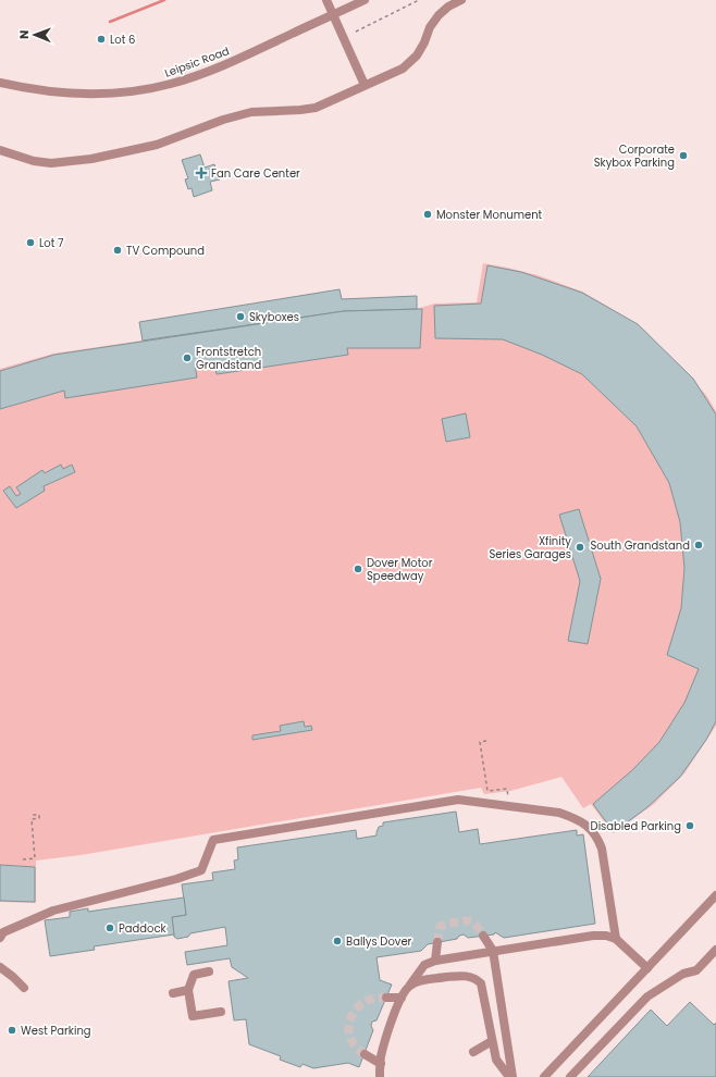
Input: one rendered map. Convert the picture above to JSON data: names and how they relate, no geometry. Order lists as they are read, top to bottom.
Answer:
{
  "streets": {
    "street": ["Leipsic Road"]
  },
  "places": {
    "other": [
      "Lot 6",
      "Corporate Skybox Parking",
      "Monster Monument",
      "Lot 7",
      "TV Compound",
      "Skyboxes",
      "Frontstretch Grandstand",
      "South Grandstand",
      "Xfinity Series Garages",
      "Dover Motor Speedway",
      "Disabled Parking",
      "Paddock",
      "Ballys Dover",
      "West Parking"
    ],
    "health": ["Fan Care Center"]
  },
  "north": "left"
}
